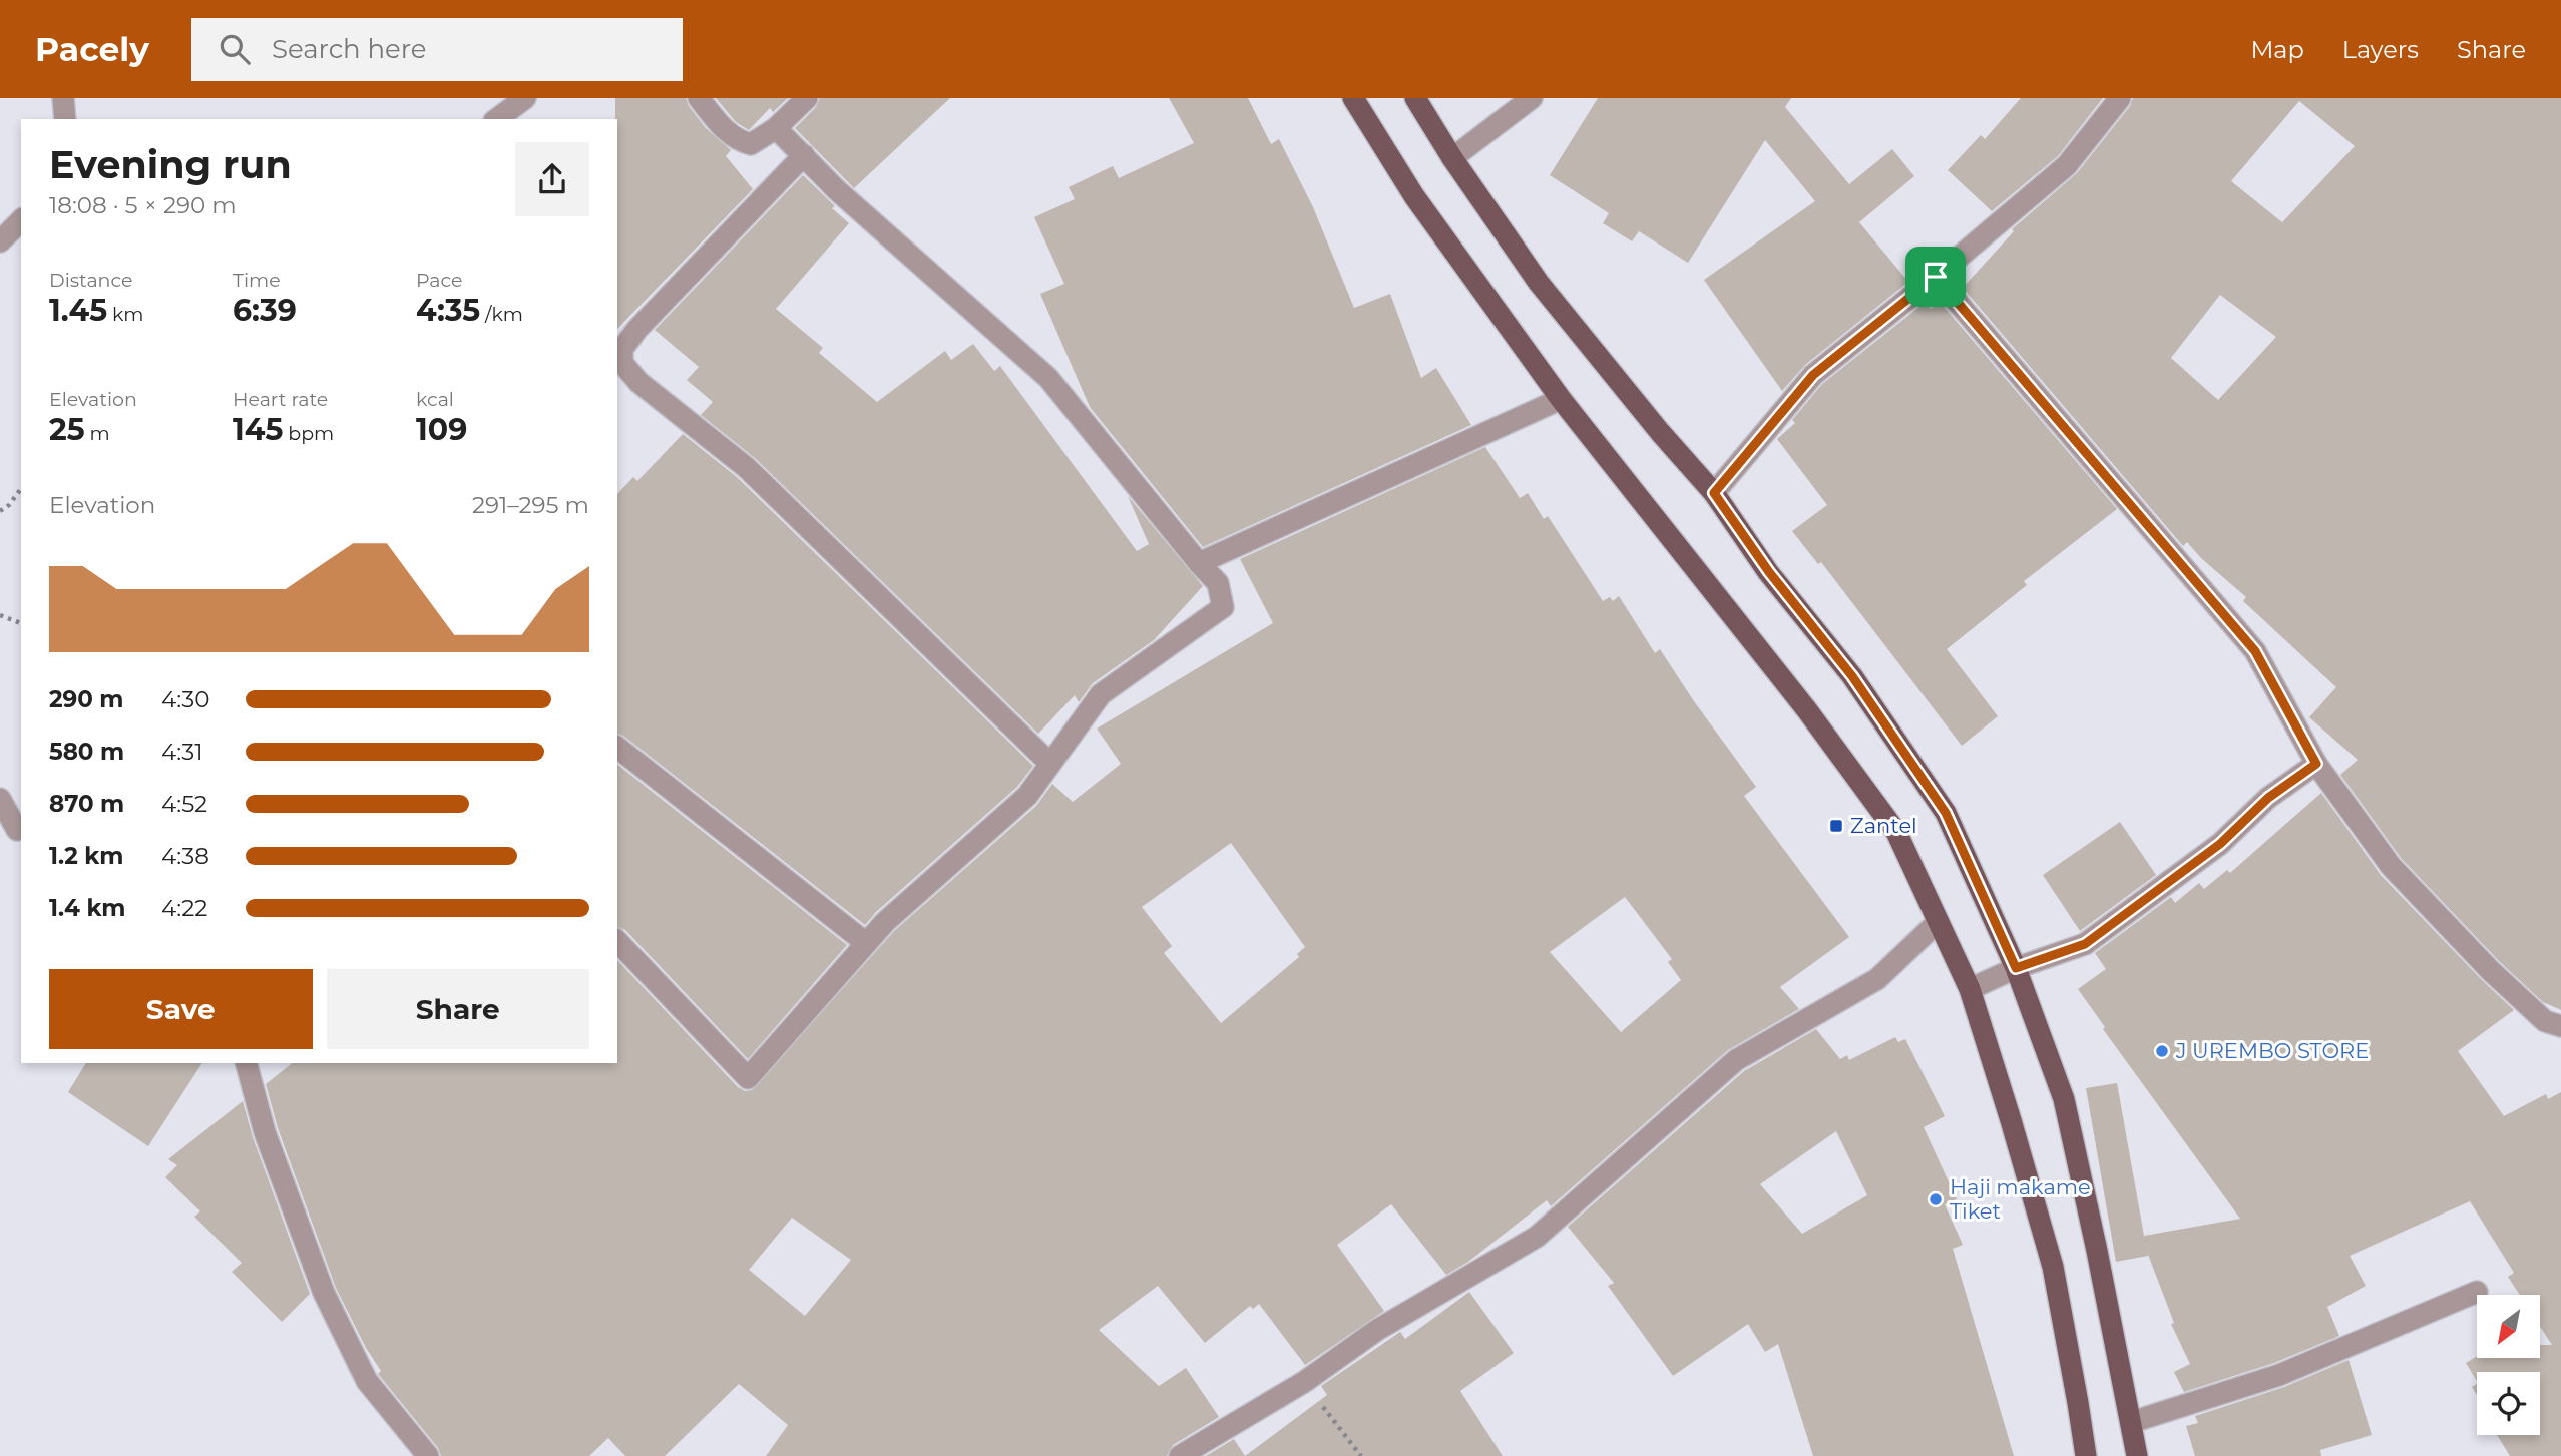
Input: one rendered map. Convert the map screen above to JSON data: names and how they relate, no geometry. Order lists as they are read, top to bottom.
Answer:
{
  "places": {
    "transit": ["Zantel"],
    "other": ["J UREMBO STORE", "Haji makame Tiket"]
  },
  "north": "bottom left",
  "page": {
    "header": "Pacely",
    "search": "Search here",
    "nav": ["Map", "Layers", "Share"],
    "heading": ["Evening run", "18:08 · 5 × 290 m"],
    "stats": [
      ["Distance", "1.45 km"],
      ["Time", "6:39"],
      ["Pace", "4:35 /km"],
      ["Elevation", "25 m"],
      ["Heart rate", "145 bpm"],
      ["kcal", "109"]
    ],
    "chart": ["Elevation", "291–295 m"],
    "list": [
      {
        "name": "290 m",
        "note": "4:30"
      },
      {
        "name": "580 m",
        "note": "4:31"
      },
      {
        "name": "870 m",
        "note": "4:52"
      },
      {
        "name": "1.2 km",
        "note": "4:38"
      },
      {
        "name": "1.4 km",
        "note": "4:22"
      }
    ],
    "buttons": ["Save", "Share"]
  }
}
